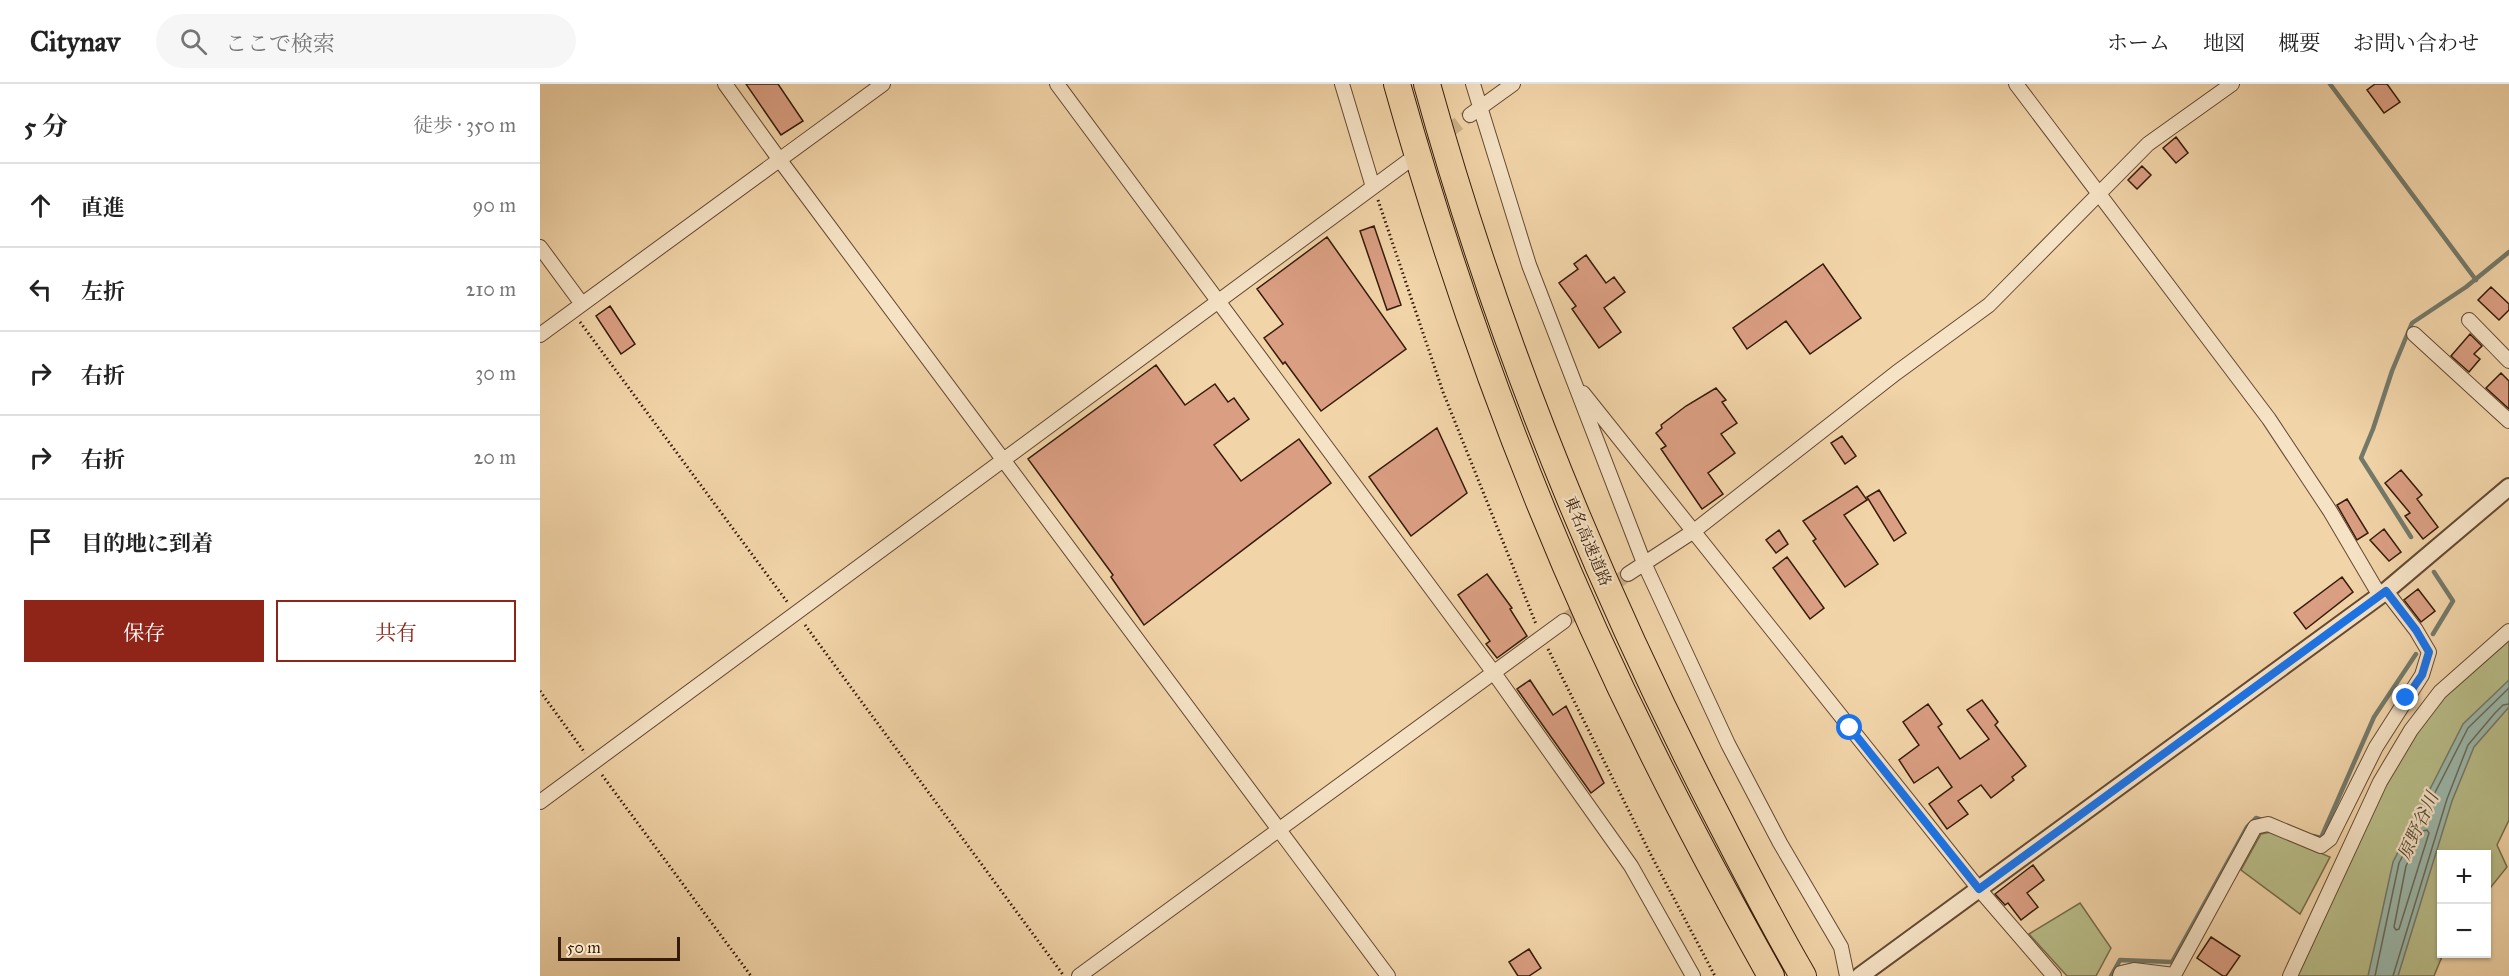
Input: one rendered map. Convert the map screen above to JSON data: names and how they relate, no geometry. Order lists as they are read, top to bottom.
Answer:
{
  "streets": {
    "highway": ["東名高速道路"]
  },
  "water": ["原野谷川"],
  "scale_bar": "50 m",
  "page": {
    "header": "Citynav",
    "search": "ここで検索",
    "nav": [
      "ホーム",
      "地図",
      "概要",
      "お問い合わせ"
    ],
    "heading": ["5 分", "徒歩 · 350 m"],
    "list": [
      ["直進", "90 m"],
      ["左折", "210 m"],
      ["右折", "30 m"],
      ["右折", "20 m"],
      "目的地に到着"
    ],
    "buttons": ["保存", "共有"],
    "map_buttons": ["+", "−"],
    "scale": "50 m"
  }
}
